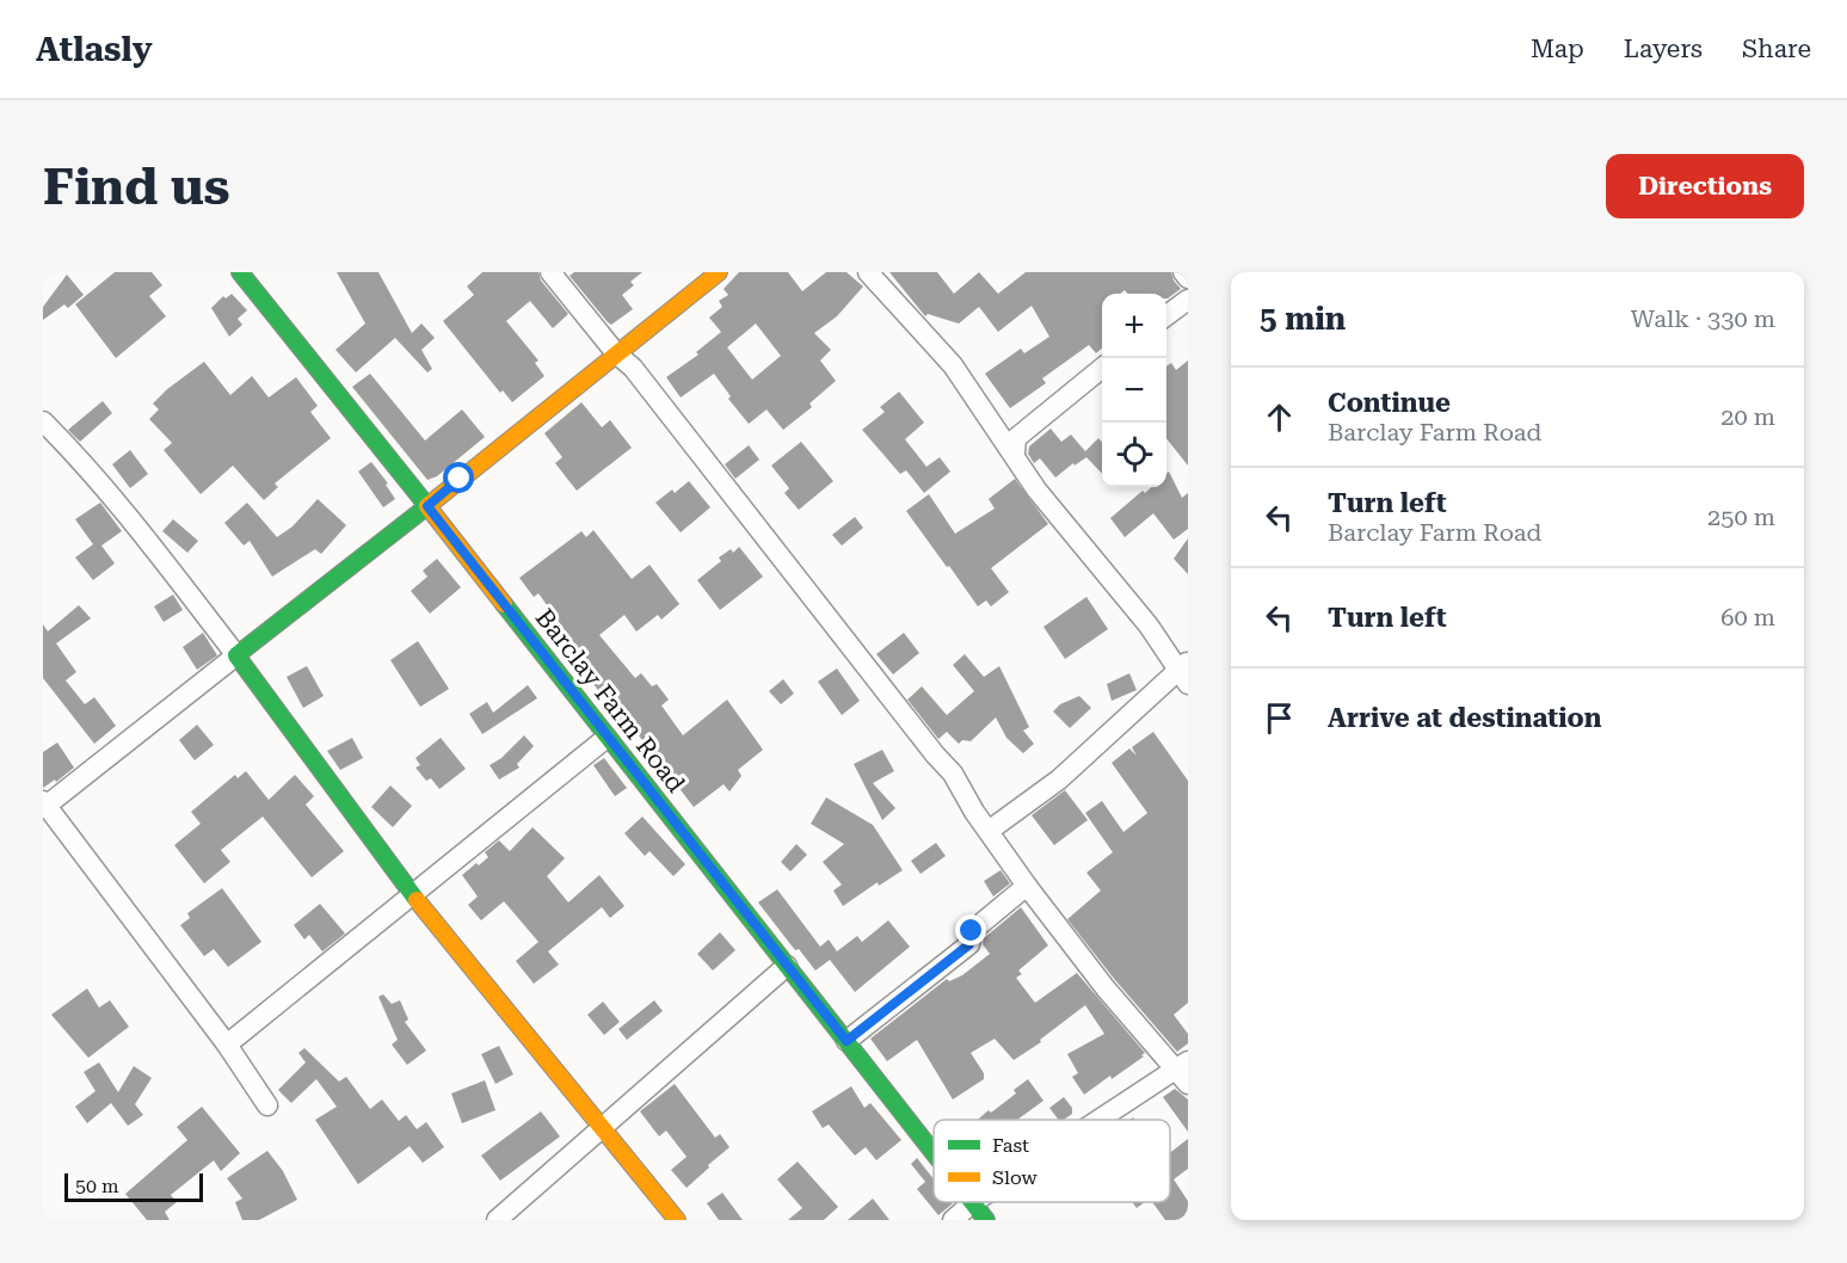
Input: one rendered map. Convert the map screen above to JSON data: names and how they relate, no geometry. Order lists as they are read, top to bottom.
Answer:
{
  "streets": {
    "street": ["Barclay Farm Road"]
  },
  "legend": ["Fast", "Slow"],
  "scale_bar": "50 m",
  "page": {
    "header": "Atlasly",
    "nav": ["Map", "Layers", "Share"],
    "buttons": "Directions",
    "title": "Find us",
    "heading": ["5 min", "Walk · 330 m"],
    "map_buttons": ["+", "−"],
    "list": [
      ["Continue", "Barclay Farm Road", "20 m"],
      ["Turn left", "Barclay Farm Road", "250 m"],
      ["Turn left", "60 m"],
      "Arrive at destination"
    ],
    "scale": "50 m"
  }
}
